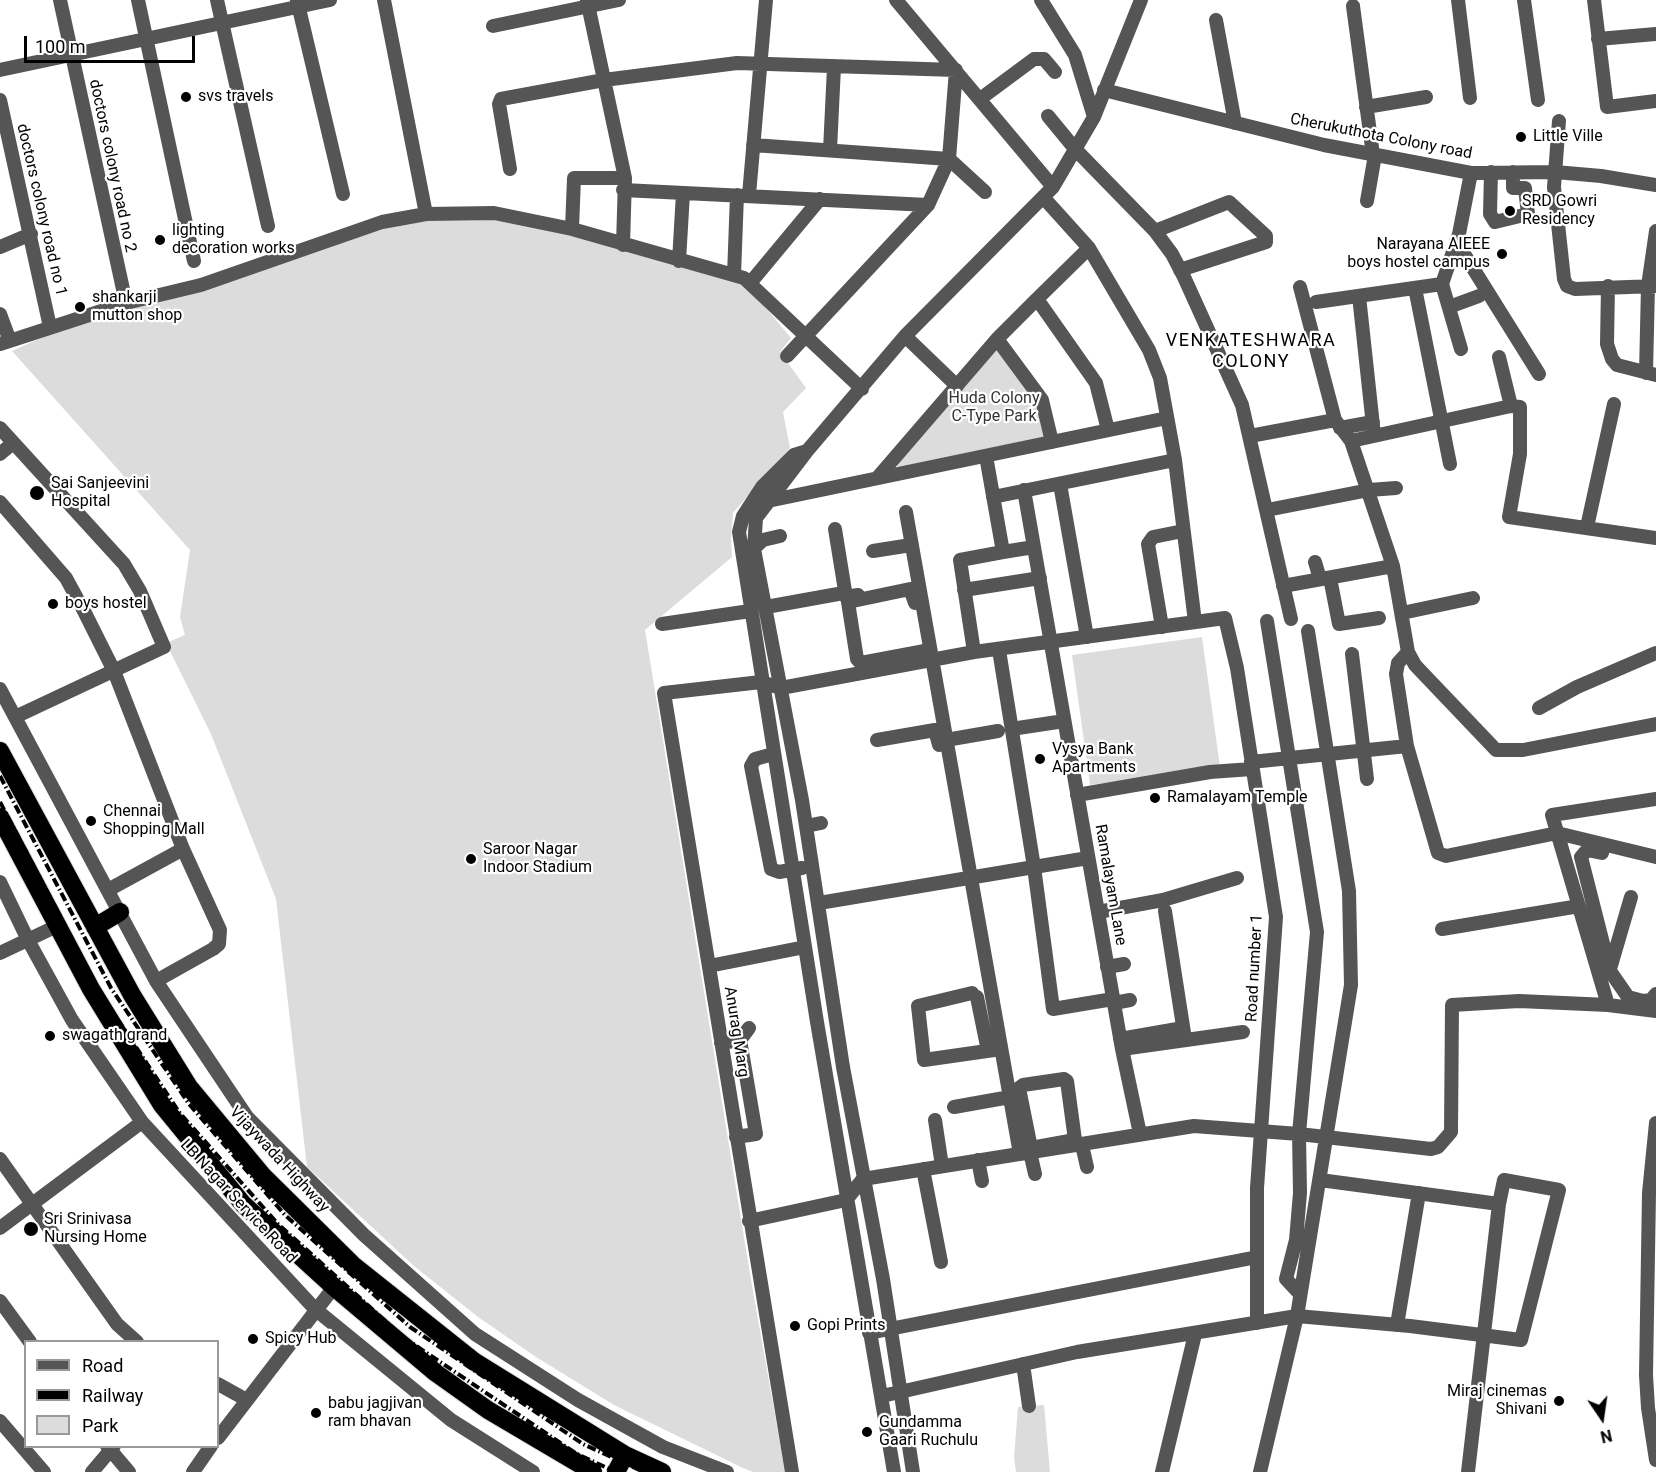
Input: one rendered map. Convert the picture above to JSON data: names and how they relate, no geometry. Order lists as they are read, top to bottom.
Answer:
{
  "streets": {
    "highway": ["Vijaywada Highway"],
    "street": [
      "Cherukuthota Colony road",
      "doctors colony road no 2",
      "doctors colony road no 1",
      "Ramalayam Lane",
      "Road number 1",
      "Anurag Marg",
      "LB Nagar Service Road"
    ]
  },
  "districts": ["VENKATESHWARA COLONY"],
  "parks": ["Huda Colony C-Type Park"],
  "places": [
    "svs travels",
    "Little Ville",
    "SRD Gowri Residency",
    "lighting decoration works",
    "Narayana AIEEE boys hostel campus",
    "shankarji mutton shop",
    "Sai Sanjeevini Hospital",
    "boys hostel",
    "Vysya Bank Apartments",
    "Ramalayam Temple",
    "Chennai Shopping Mall",
    "Saroor Nagar Indoor Stadium",
    "swagath grand",
    "Sri Srinivasa Nursing Home",
    "Gopi Prints",
    "Spicy Hub",
    "Miraj cinemas Shivani",
    "babu jagjivan ram bhavan",
    "Gundamma Gaari Ruchulu"
  ],
  "legend": ["Road", "Railway", "Park"],
  "scale_bar": "100 m",
  "north": "bottom"
}
